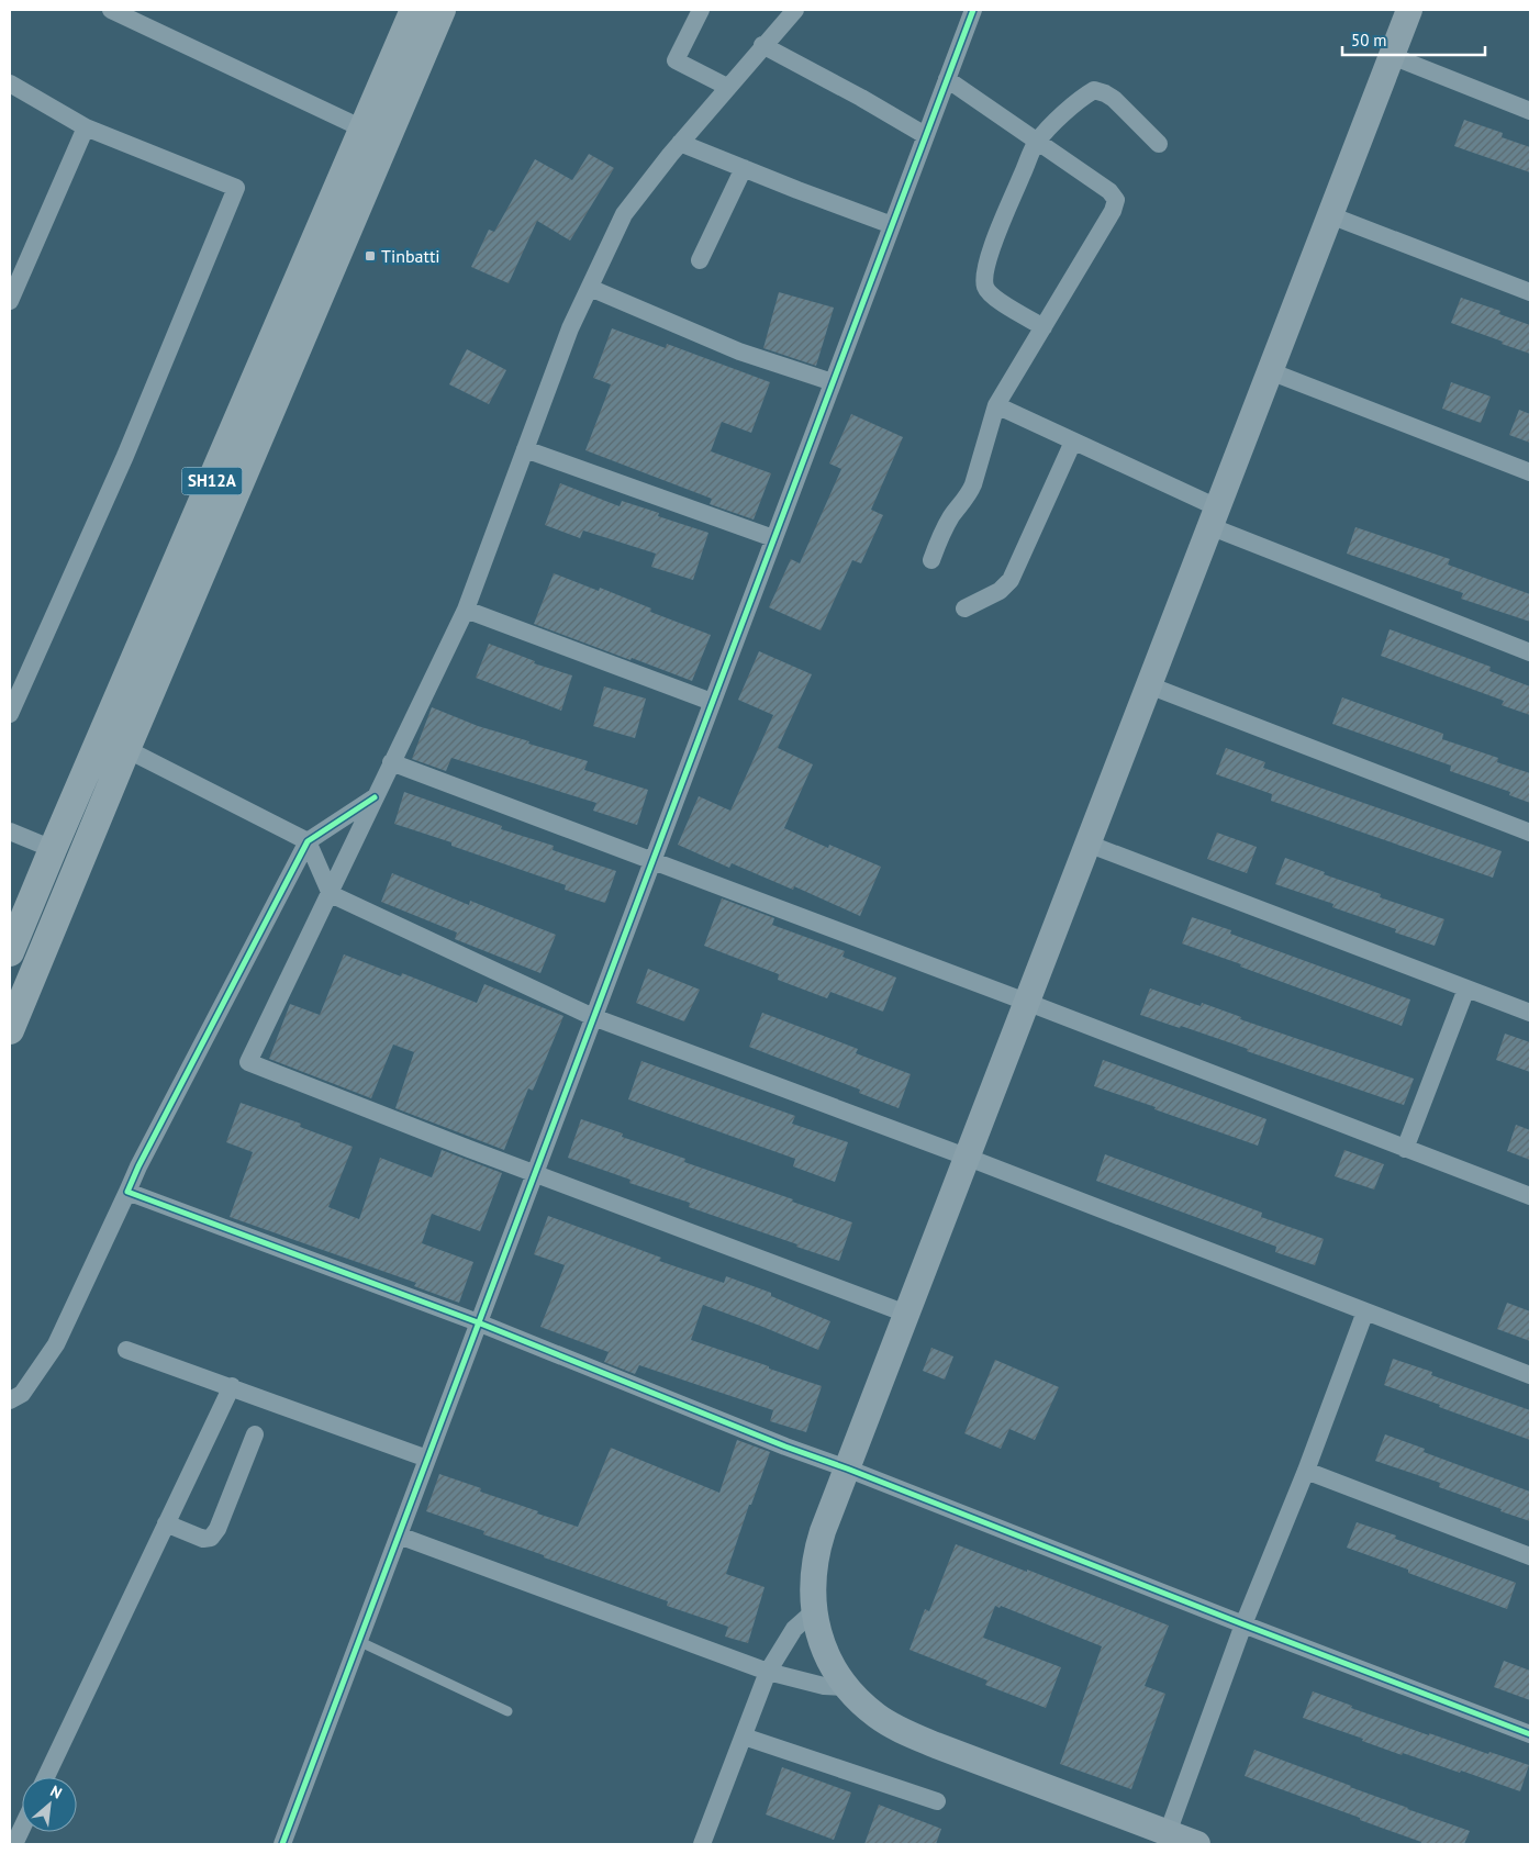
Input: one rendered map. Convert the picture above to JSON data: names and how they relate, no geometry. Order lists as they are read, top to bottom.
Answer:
{
  "streets": {
    "main road": ["SH12A"]
  },
  "places": {
    "transit": ["Tinbatti"]
  },
  "scale_bar": "50 m",
  "north": "top right"
}
